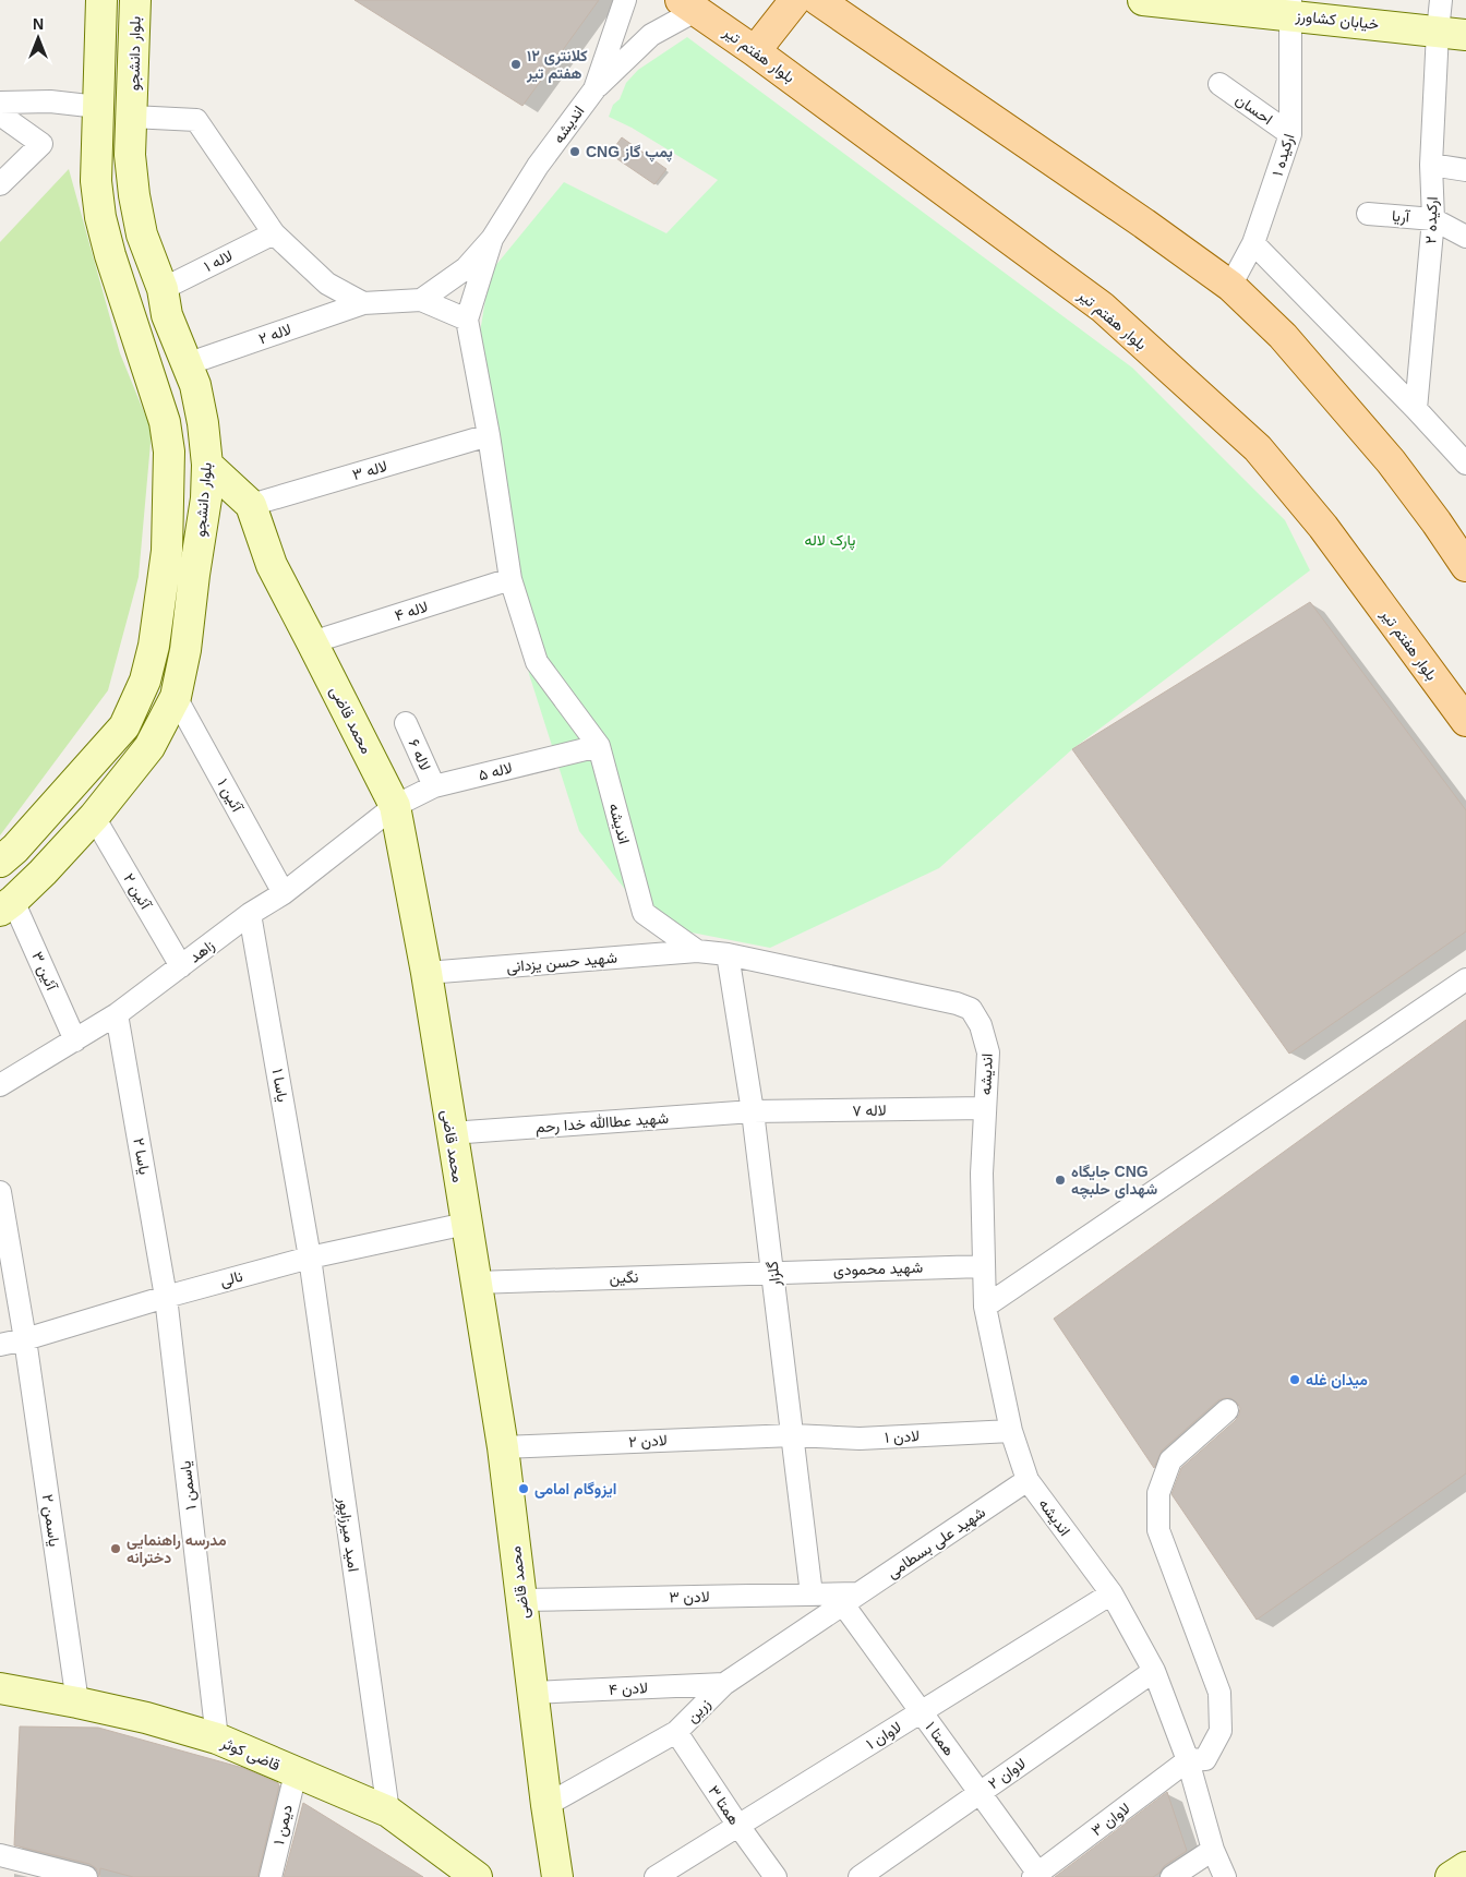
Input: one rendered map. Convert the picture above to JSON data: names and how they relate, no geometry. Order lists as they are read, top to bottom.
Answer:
{
  "streets": {
    "main road": [
      "خیابان کشاورز",
      "بلوار دانشجو",
      "بلوار هفتم تیر",
      "محمد قاضی",
      "قاضی کوثر"
    ],
    "street": [
      "احسان",
      "اندیشه",
      "ارکیده ۱",
      "آریا",
      "ارکیده ۲",
      "لاله ۱",
      "لاله ۲",
      "لاله ۳",
      "لاله ۴",
      "لاله ۶",
      "لاله ۵",
      "آئین ۱",
      "آئین ۲",
      "زاهد",
      "شهید حسن یزدانی",
      "آئین ۳",
      "یاسا ۱",
      "لاله ۷",
      "شهید عطاالله خدا رحم",
      "یاسا ۲",
      "شهید محمودی",
      "گلزار",
      "نگین",
      "نالی",
      "لادن ۱",
      "لادن ۲",
      "یاسمن ۱",
      "یاسمن ۲",
      "امید میرزاپور",
      "شهید علی بسطامی",
      "لادن ۳",
      "لادن ۴",
      "زرین",
      "لاوان ۱",
      "همتا ۱",
      "لاوان ۲",
      "همتا ۳",
      "لاوان ۳",
      "دیمن ۱"
    ]
  },
  "crossings": [
    ["خیابان کشاورز", "ارکیده ۱"],
    ["خیابان کشاورز", "ارکیده ۲"],
    ["بلوار دانشجو", "لاله ۱"],
    ["بلوار دانشجو", "لاله ۲"],
    ["بلوار دانشجو", "محمد قاضی"],
    ["بلوار دانشجو", "آئین ۱"],
    ["بلوار دانشجو", "آئین ۲"],
    ["بلوار دانشجو", "آئین ۳"],
    ["احسان", "ارکیده ۱"],
    ["اندیشه", "لاله ۳"],
    ["اندیشه", "لاله ۴"],
    ["اندیشه", "لاله ۵"],
    ["اندیشه", "شهید حسن یزدانی"],
    ["اندیشه", "لاله ۷"],
    ["اندیشه", "شهید محمودی"],
    ["اندیشه", "گلزار"],
    ["اندیشه", "لادن ۱"],
    ["اندیشه", "شهید علی بسطامی"],
    ["اندیشه", "لاوان ۱"],
    ["اندیشه", "لاوان ۲"],
    ["اندیشه", "لاوان ۳"],
    ["آریا", "ارکیده ۲"],
    ["لاله ۳", "محمد قاضی"],
    ["لاله ۴", "محمد قاضی"],
    ["محمد قاضی", "لاله ۵"],
    ["محمد قاضی", "زاهد"],
    ["محمد قاضی", "شهید حسن یزدانی"],
    ["محمد قاضی", "شهید عطاالله خدا رحم"],
    ["محمد قاضی", "نگین"],
    ["محمد قاضی", "نالی"],
    ["محمد قاضی", "لادن ۲"],
    ["محمد قاضی", "لادن ۳"],
    ["محمد قاضی", "لادن ۴"],
    ["محمد قاضی", "زرین"],
    ["لاله ۶", "لاله ۵"],
    ["لاله ۵", "زاهد"],
    ["آئین ۱", "زاهد"],
    ["آئین ۲", "زاهد"],
    ["زاهد", "آئین ۳"],
    ["زاهد", "یاسا ۱"],
    ["زاهد", "یاسا ۲"],
    ["یاسا ۱", "نالی"],
    ["یاسا ۱", "امید میرزاپور"],
    ["لاله ۷", "شهید عطاالله خدا رحم"],
    ["لاله ۷", "گلزار"],
    ["شهید عطاالله خدا رحم", "گلزار"],
    ["یاسا ۲", "نالی"],
    ["یاسا ۲", "یاسمن ۱"],
    ["شهید محمودی", "گلزار"],
    ["شهید محمودی", "نگین"],
    ["گلزار", "نگین"],
    ["گلزار", "لادن ۱"],
    ["گلزار", "لادن ۲"],
    ["گلزار", "لادن ۳"],
    ["نالی", "یاسمن ۱"],
    ["نالی", "یاسمن ۲"],
    ["نالی", "امید میرزاپور"],
    ["لادن ۱", "لادن ۲"],
    ["یاسمن ۱", "قاضی کوثر"],
    ["یاسمن ۲", "قاضی کوثر"],
    ["امید میرزاپور", "قاضی کوثر"],
    ["شهید علی بسطامی", "لادن ۳"],
    ["شهید علی بسطامی", "زرین"],
    ["شهید علی بسطامی", "همتا ۱"],
    ["لادن ۳", "زرین"],
    ["لادن ۳", "همتا ۱"],
    ["لادن ۴", "زرین"],
    ["زرین", "همتا ۱"],
    ["زرین", "همتا ۳"],
    ["لاوان ۱", "همتا ۱"],
    ["لاوان ۱", "همتا ۳"],
    ["همتا ۱", "لاوان ۲"],
    ["همتا ۱", "لاوان ۳"],
    ["قاضی کوثر", "دیمن ۱"]
  ],
  "parks": ["پارک لاله"],
  "places": [
    "کلانتری ۱۲ هفتم تیر",
    "CNG پمپ گاز",
    "جایگاه CNG شهدای حلبچه",
    "میدان غله",
    "ایزوگام امامی",
    "مدرسه راهنمایی دخترانه"
  ],
  "north": "top"
}
